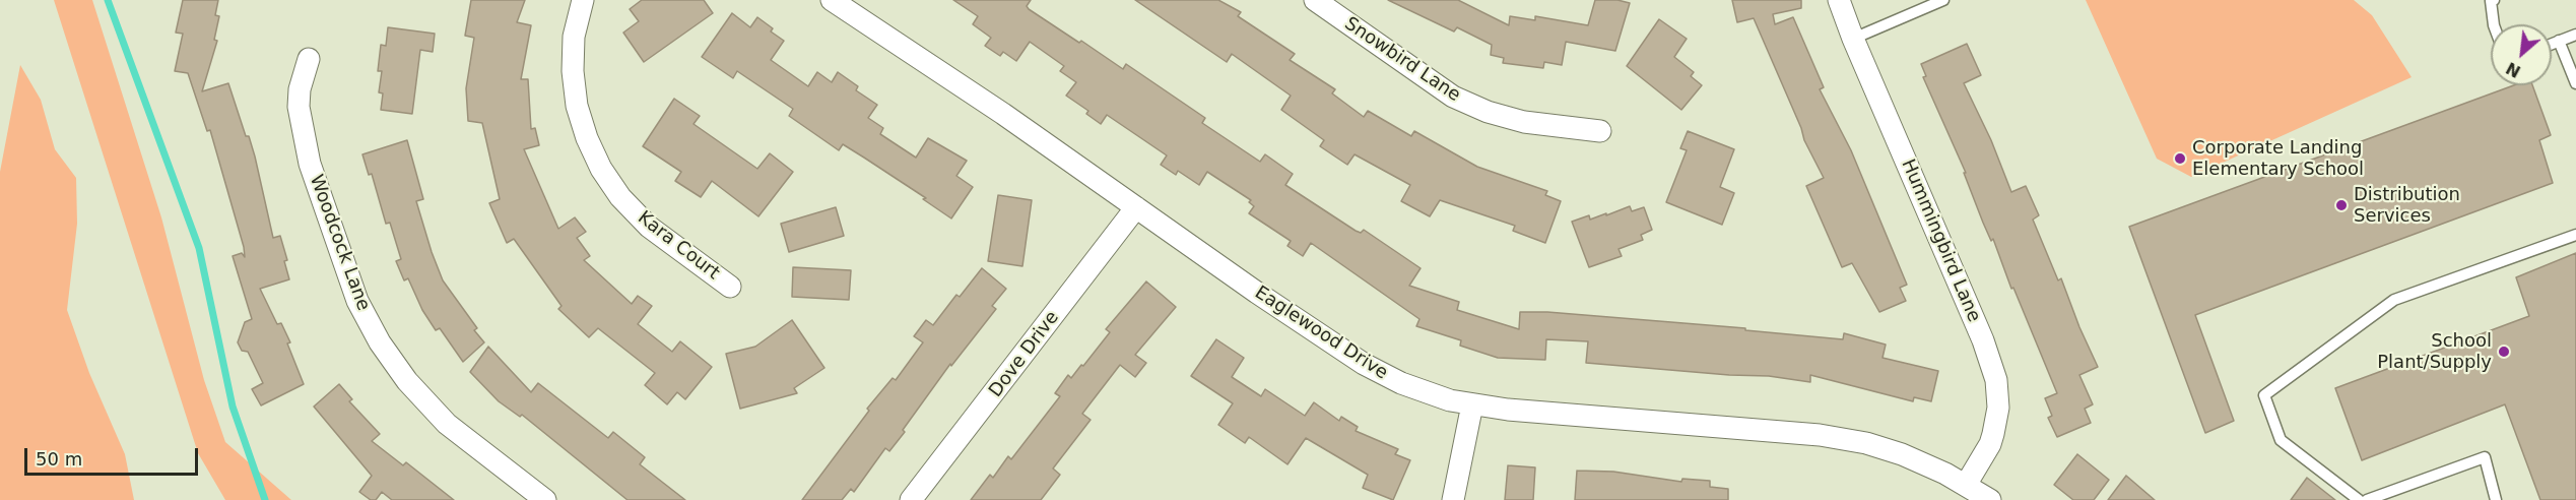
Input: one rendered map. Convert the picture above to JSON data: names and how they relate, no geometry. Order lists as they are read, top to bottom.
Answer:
{
  "streets": {
    "street": [
      "Snowbird Lane",
      "Hummingbird Lane",
      "Woodcock Lane",
      "Kara Court",
      "Eaglewood Drive",
      "Dove Drive"
    ]
  },
  "crossings": [
    ["Hummingbird Lane", "Eaglewood Drive"],
    ["Eaglewood Drive", "Dove Drive"]
  ],
  "places": ["Corporate Landing Elementary School", "Distribution Services", "School Plant/Supply"],
  "scale_bar": "50 m",
  "north": "bottom left"
}
